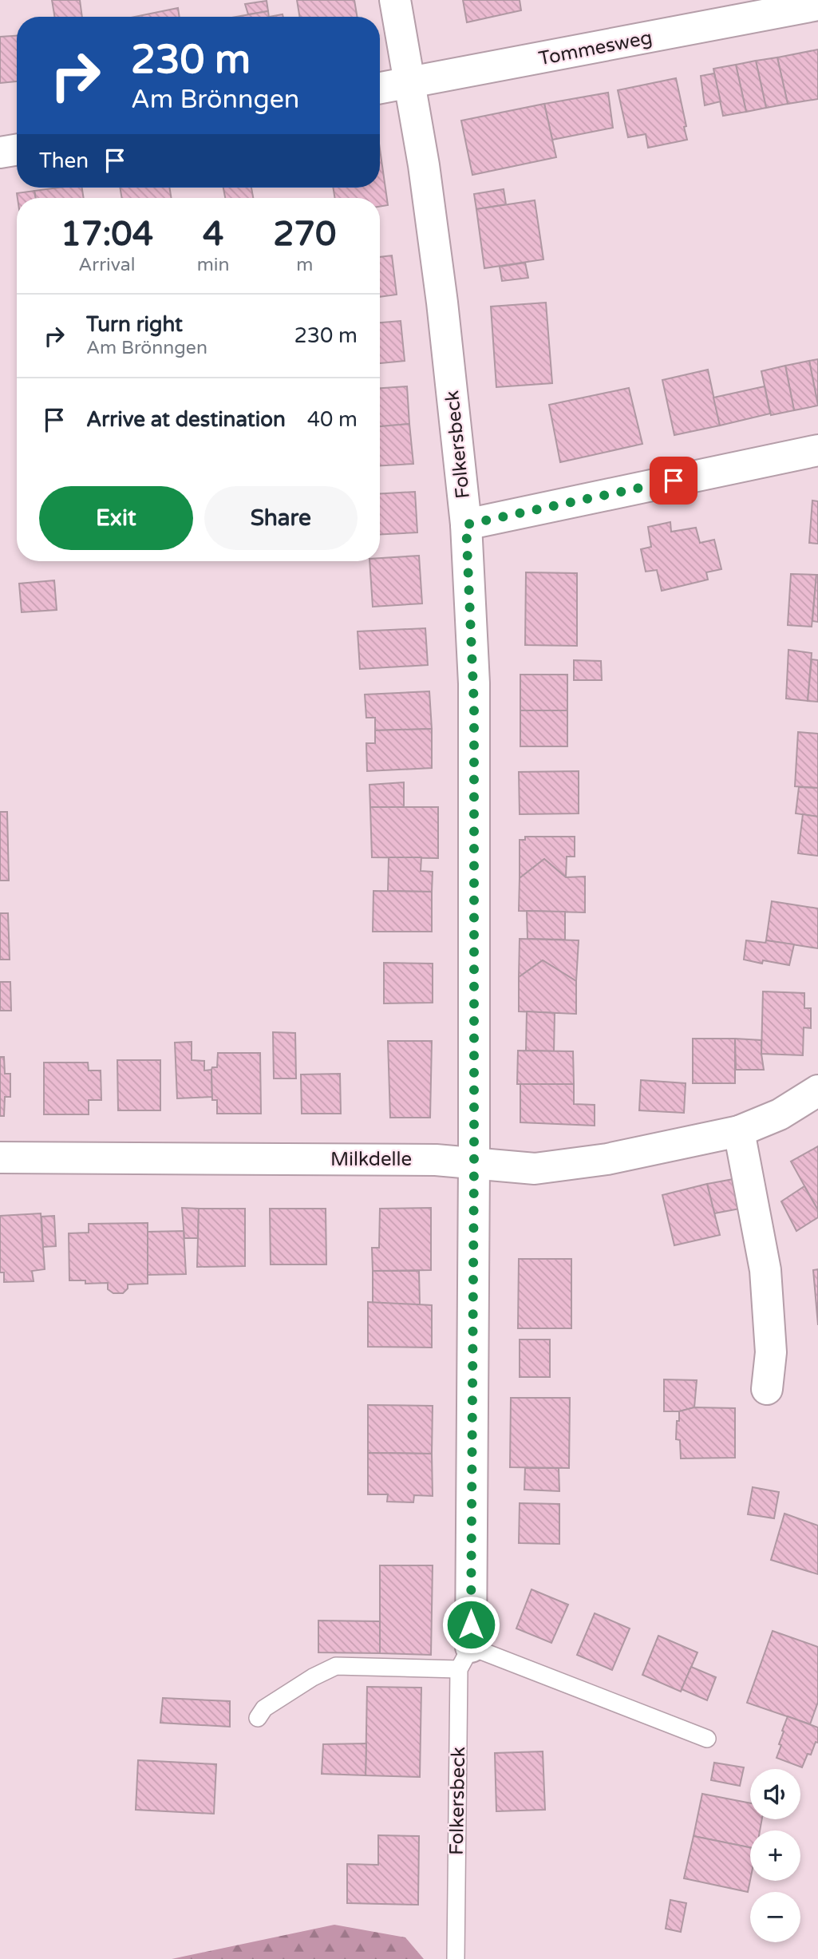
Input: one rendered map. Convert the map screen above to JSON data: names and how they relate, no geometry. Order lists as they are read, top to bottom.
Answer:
{
  "streets": {
    "street": ["Tommesweg", "Folkersbeck", "Milkdelle"]
  },
  "crossings": [
    ["Tommesweg", "Folkersbeck"],
    ["Folkersbeck", "Milkdelle"]
  ],
  "page": {
    "turn": ["230 m", "Am Brönngen"],
    "then": "Then",
    "eta": [
      "17:04",
      "Arrival",
      "4",
      "min",
      "270",
      "m"
    ],
    "list": [
      {
        "name": "Turn right",
        "note": "Am Brönngen",
        "value": "230 m"
      },
      {
        "name": "Arrive at destination",
        "value": "40 m"
      }
    ],
    "buttons": ["Exit", "Share"],
    "map_buttons": ["+", "−"]
  }
}
